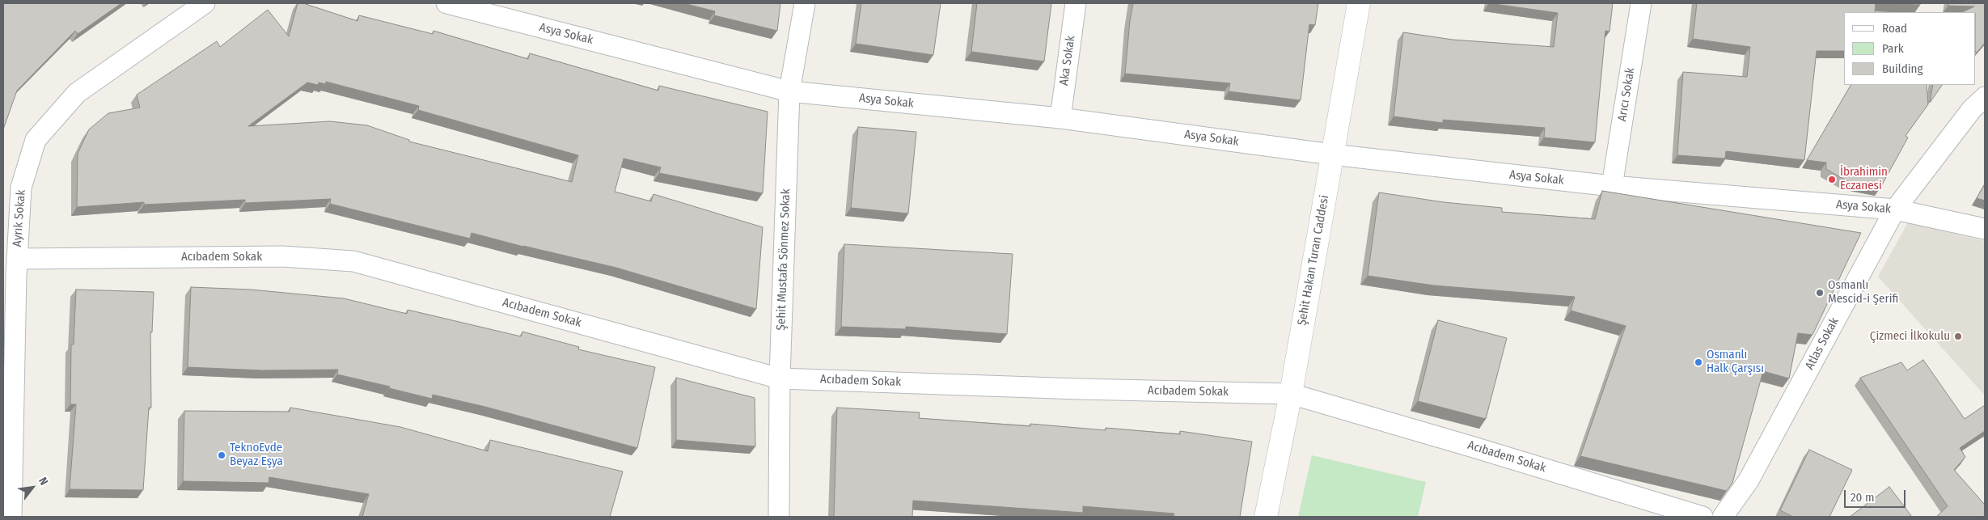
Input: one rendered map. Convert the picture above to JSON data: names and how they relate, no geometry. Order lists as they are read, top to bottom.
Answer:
{
  "streets": {
    "main road": ["Şehit Hakan Turan Caddesi"],
    "street": [
      "Asya Sokak",
      "Aka Sokak",
      "Arıcı Sokak",
      "Ayrık Sokak",
      "Acıbadem Sokak",
      "Şehit Mustafa Sönmez Sokak",
      "Atlas Sokak"
    ]
  },
  "crossings": [
    ["Asya Sokak", "Aka Sokak"],
    ["Asya Sokak", "Arıcı Sokak"],
    ["Asya Sokak", "Şehit Mustafa Sönmez Sokak"],
    ["Asya Sokak", "Şehit Hakan Turan Caddesi"],
    ["Asya Sokak", "Atlas Sokak"],
    ["Ayrık Sokak", "Acıbadem Sokak"],
    ["Acıbadem Sokak", "Şehit Mustafa Sönmez Sokak"],
    ["Acıbadem Sokak", "Şehit Hakan Turan Caddesi"]
  ],
  "places": [
    "İbrahimin Eczanesi",
    "Osmanlı Mescid-i Şerifi",
    "Çizmeci İlkokulu",
    "Osmanlı Halk Çarşısı",
    "TeknoEvde Beyaz Eşya"
  ],
  "legend": ["Road", "Park", "Building"],
  "scale_bar": "20 m",
  "north": "top right"
}
